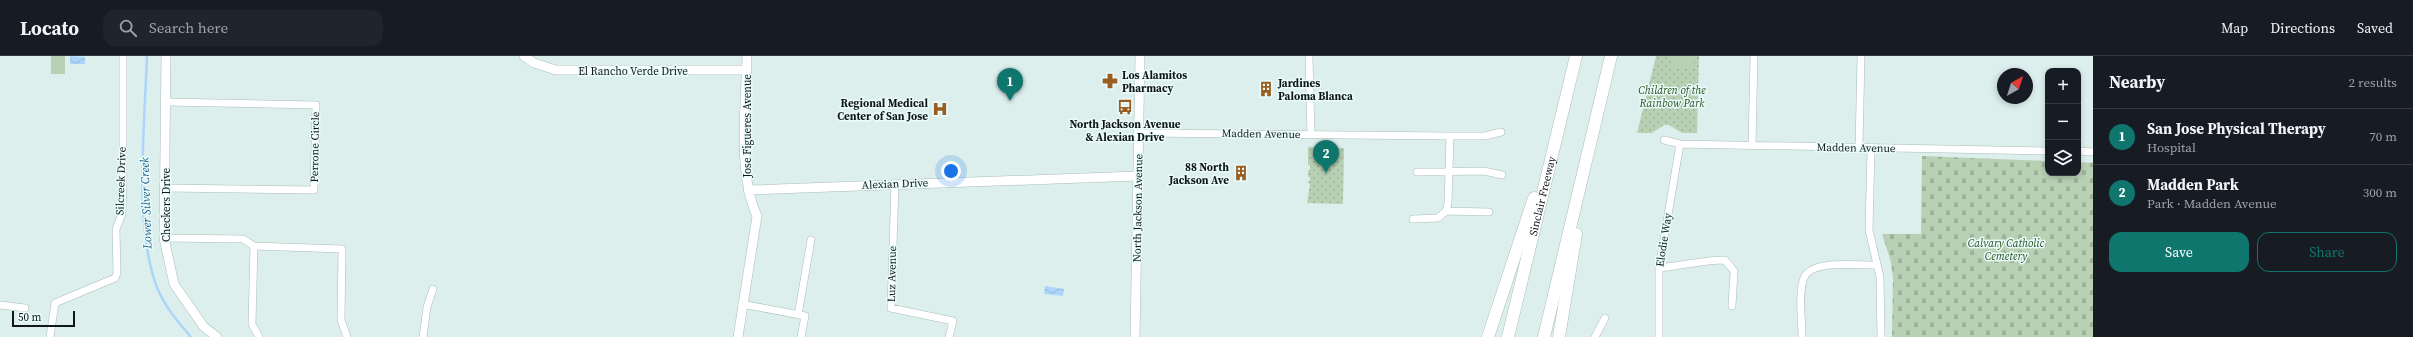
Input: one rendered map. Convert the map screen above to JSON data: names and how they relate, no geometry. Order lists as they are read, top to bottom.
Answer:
{
  "streets": {
    "highway": ["Sinclair Freeway"],
    "street": [
      "El Rancho Verde Drive",
      "Jose Figueres Avenue",
      "Madden Avenue",
      "Perrone Circle",
      "Silcreek Drive",
      "Alexian Drive",
      "Checkers Drive",
      "North Jackson Avenue",
      "Elodie Way",
      "Luz Avenue"
    ]
  },
  "crossings": [
    ["El Rancho Verde Drive", "Jose Figueres Avenue"],
    ["Jose Figueres Avenue", "Alexian Drive"],
    ["Madden Avenue", "North Jackson Avenue"],
    ["Madden Avenue", "Elodie Way"],
    ["Perrone Circle", "Checkers Drive"],
    ["Alexian Drive", "North Jackson Avenue"],
    ["Alexian Drive", "Luz Avenue"]
  ],
  "water": ["Lower Silver Creek"],
  "parks": ["Children of the Rainbow Park", "Calvary Catholic Cemetery"],
  "places": {
    "pharmacy": ["Los Alamitos Pharmacy"],
    "building": ["Jardines Paloma Blanca", "88 North Jackson Ave"],
    "bus stop": ["North Jackson Avenue & Alexian Drive"],
    "hospital": ["Regional Medical Center of San Jose"]
  },
  "scale_bar": "50 m",
  "north": "top right",
  "page": {
    "header": "Locato",
    "search": "Search here",
    "nav": ["Map", "Directions", "Saved"],
    "heading": ["Nearby", "2 results"],
    "map_buttons": ["+", "−"],
    "pins": ["1", "2"],
    "list": [
      {
        "mark": "1",
        "name": "San Jose Physical Therapy",
        "note": "Hospital",
        "value": "70 m"
      },
      {
        "mark": "2",
        "name": "Madden Park",
        "note": "Park · Madden Avenue",
        "value": "300 m"
      }
    ],
    "buttons": ["Save", "Share"],
    "scale": "50 m"
  }
}
